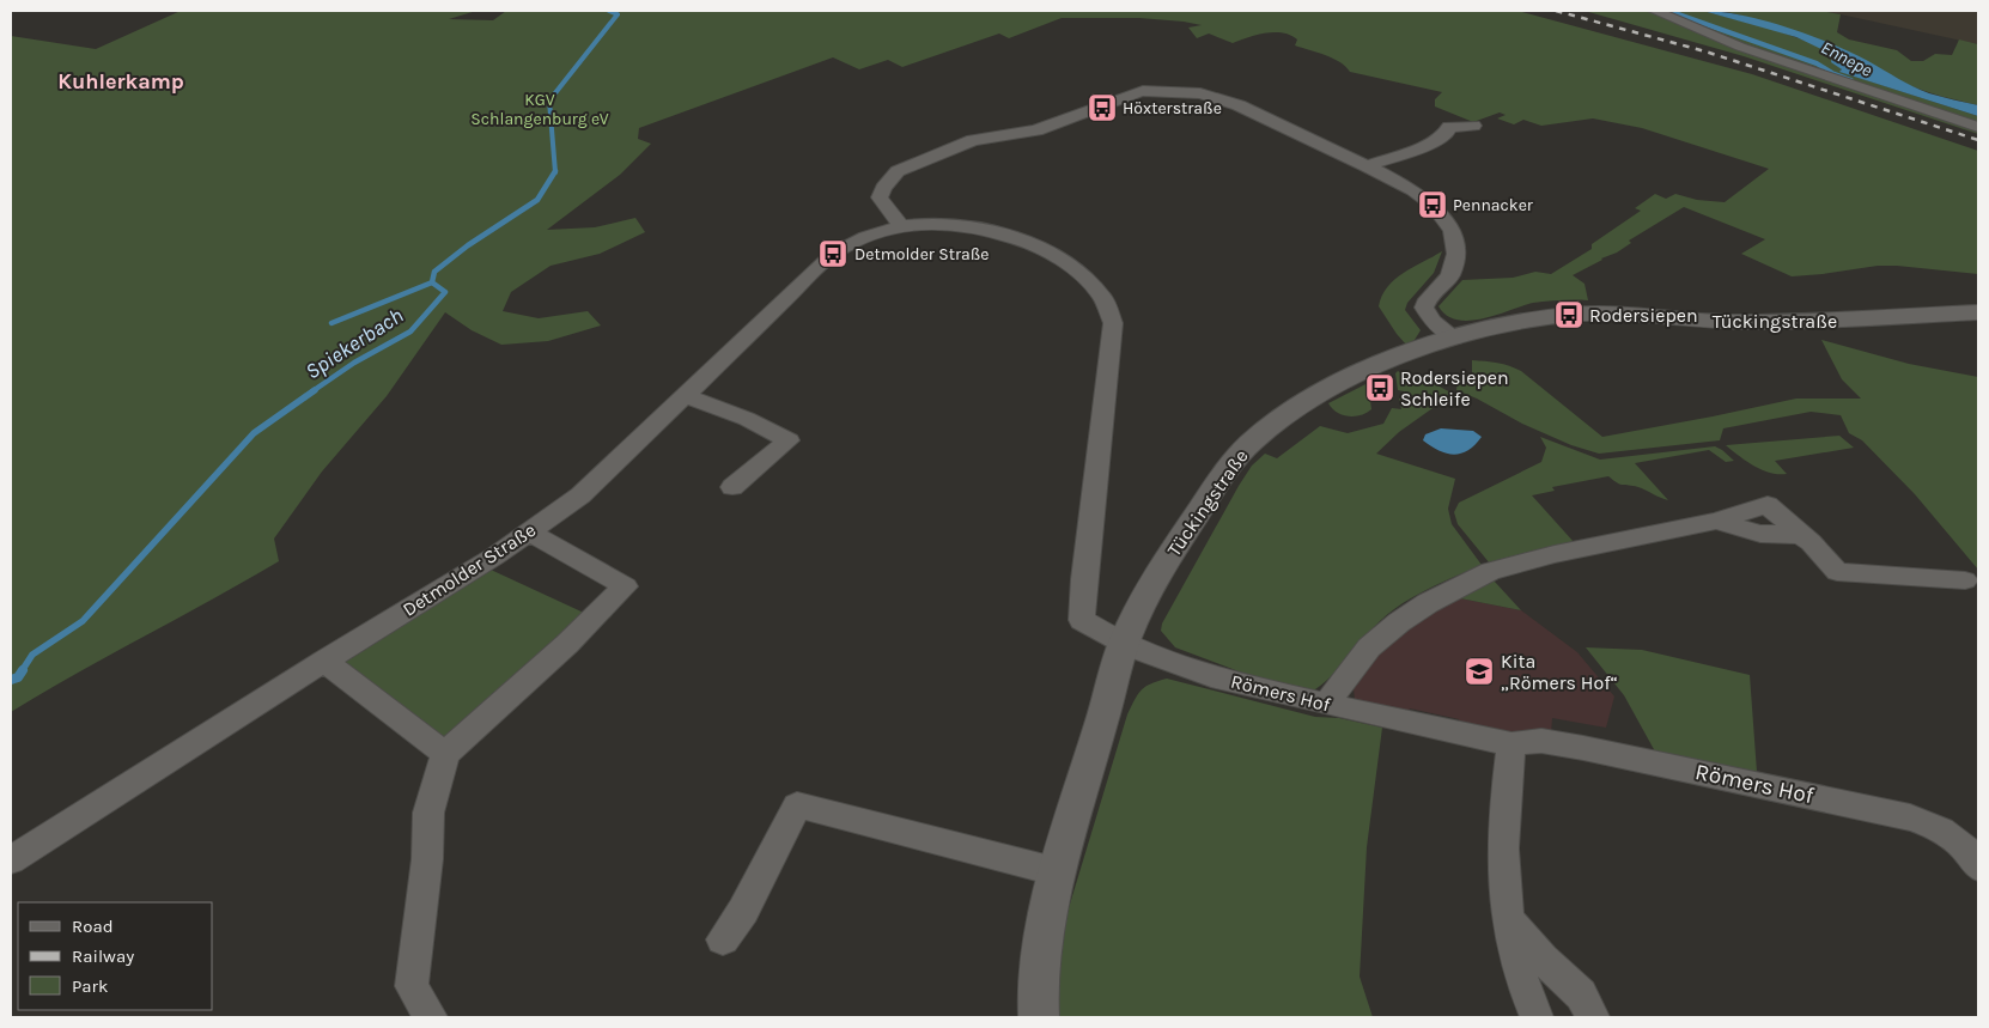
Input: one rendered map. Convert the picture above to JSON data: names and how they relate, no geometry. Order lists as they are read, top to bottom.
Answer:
{
  "streets": {
    "street": ["Tückingstraße", "Detmolder Straße", "Römers Hof"]
  },
  "crossings": [
    ["Tückingstraße", "Detmolder Straße"],
    ["Tückingstraße", "Römers Hof"],
    ["Detmolder Straße", "Römers Hof"]
  ],
  "districts": ["Kuhlerkamp"],
  "water": ["Ennepe", "Spiekerbach"],
  "parks": ["KGV Schlangenburg eV"],
  "places": {
    "bus stop": [
      "Höxterstraße",
      "Pennacker",
      "Detmolder Straße",
      "Rodersiepen",
      "Rodersiepen Schleife"
    ],
    "school or university": ["Kita „Römers Hof“"]
  },
  "legend": ["Road", "Railway", "Park"]
}
